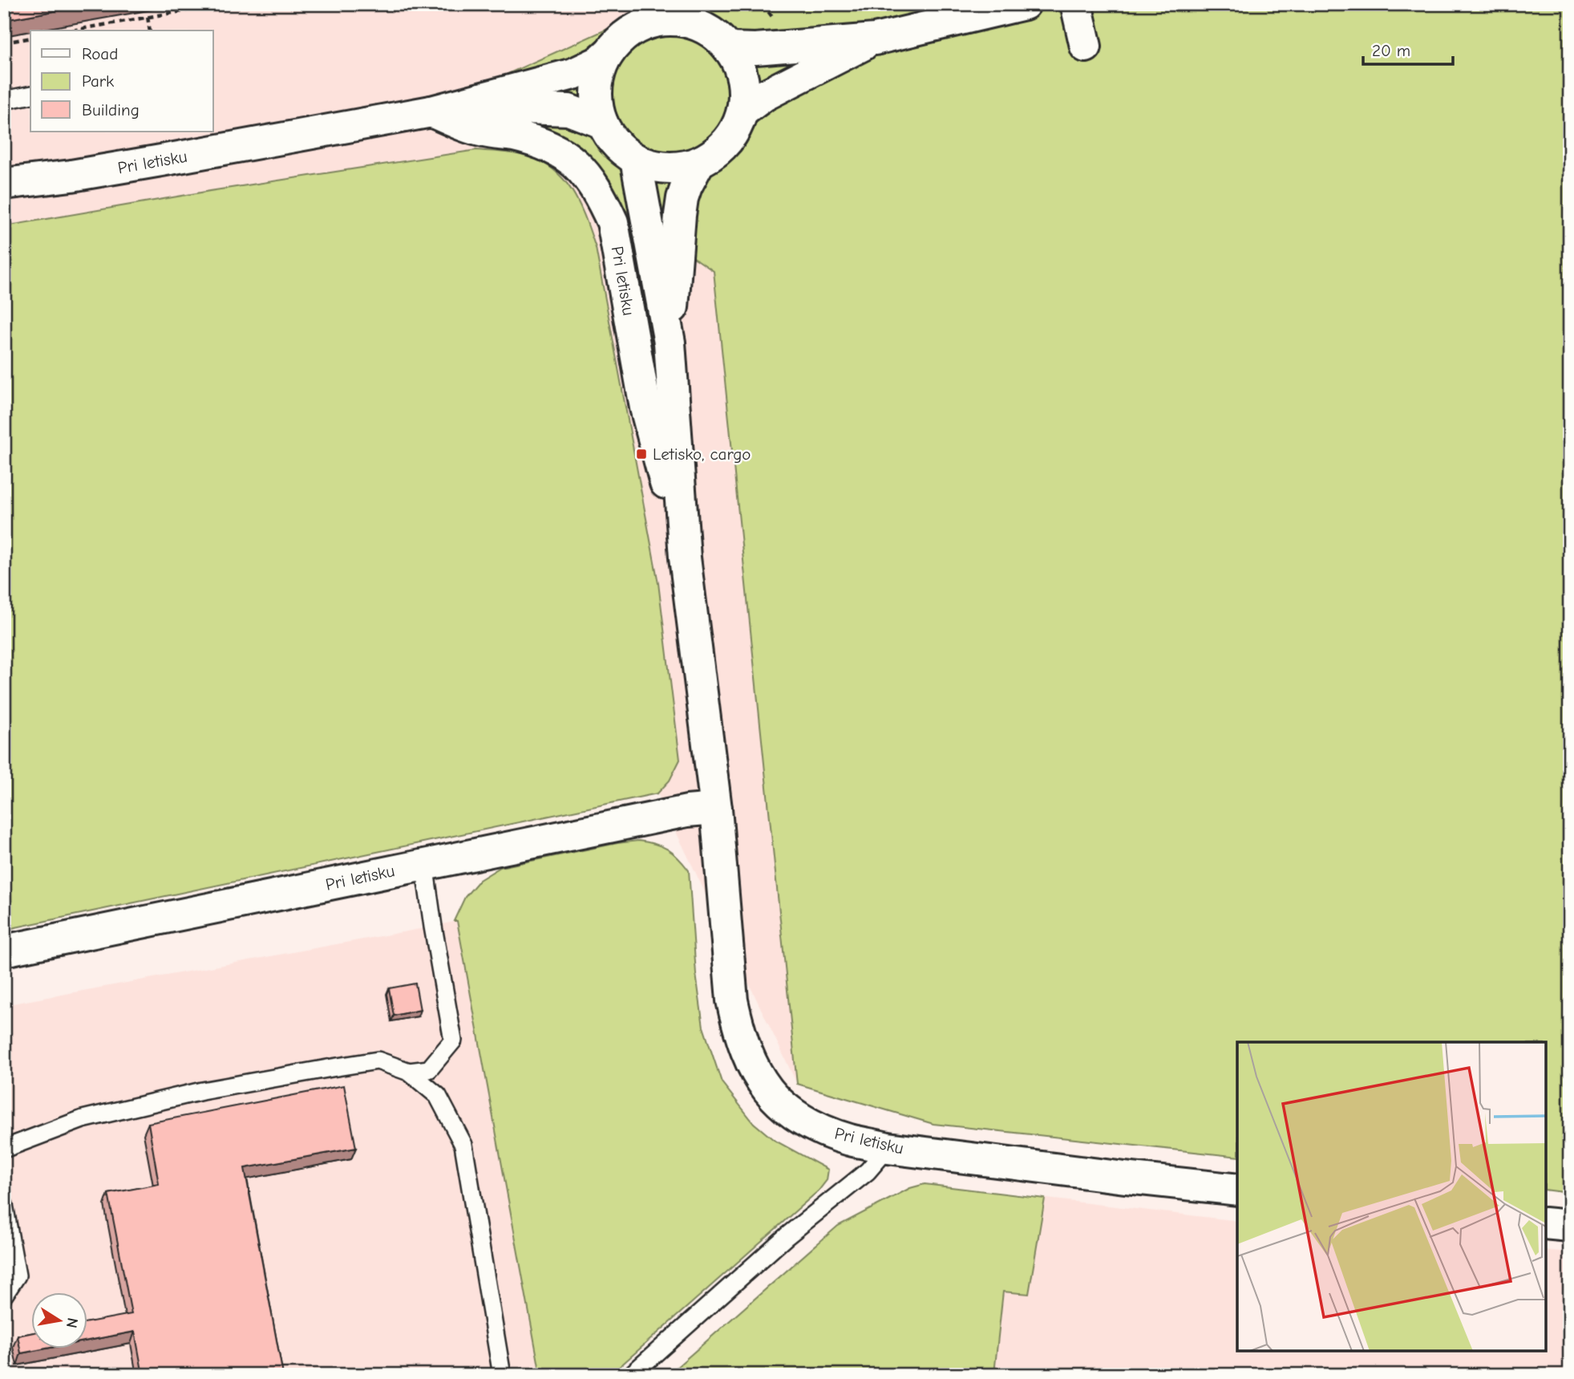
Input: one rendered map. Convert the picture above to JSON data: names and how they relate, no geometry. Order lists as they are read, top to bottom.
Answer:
{
  "streets": {
    "street": ["Pri letisku"]
  },
  "places": {
    "transit": ["Letisko, cargo"]
  },
  "legend": ["Road", "Park", "Building"],
  "scale_bar": "20 m",
  "north": "right"
}
